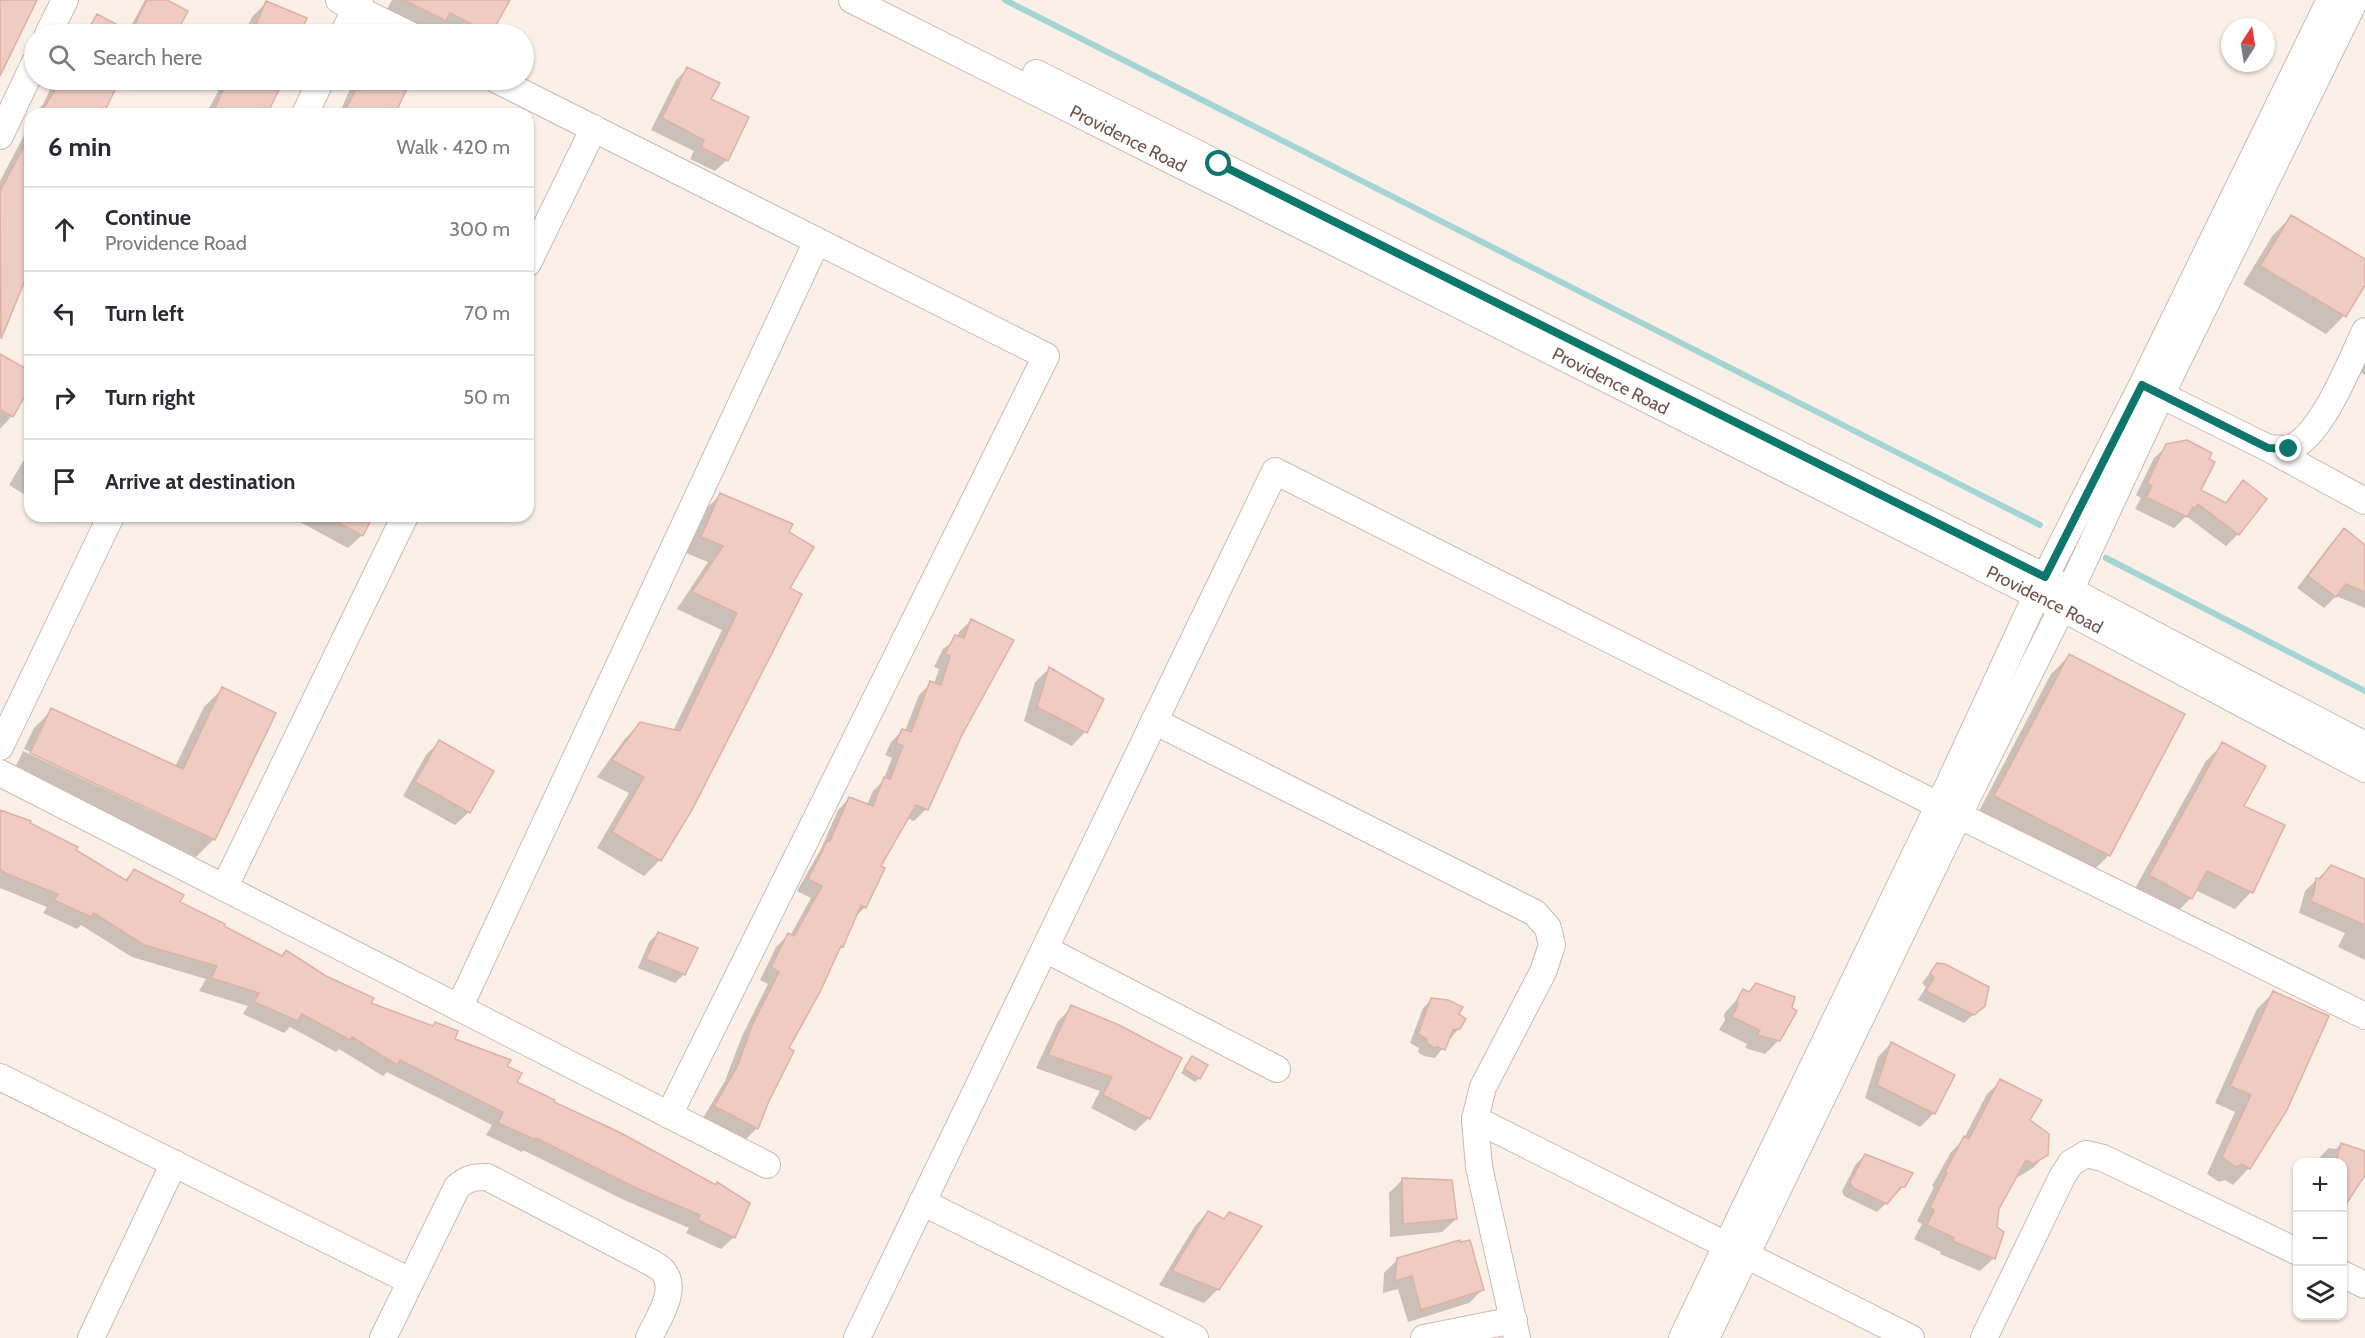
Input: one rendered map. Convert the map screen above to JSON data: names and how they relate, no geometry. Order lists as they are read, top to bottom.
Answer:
{
  "streets": {
    "street": ["Providence Road"]
  },
  "north": "top",
  "page": {
    "search": "Search here",
    "heading": ["6 min", "Walk · 420 m"],
    "list": [
      ["Continue", "Providence Road", "300 m"],
      ["Turn left", "70 m"],
      ["Turn right", "50 m"],
      "Arrive at destination"
    ],
    "map_buttons": ["+", "−"]
  }
}
